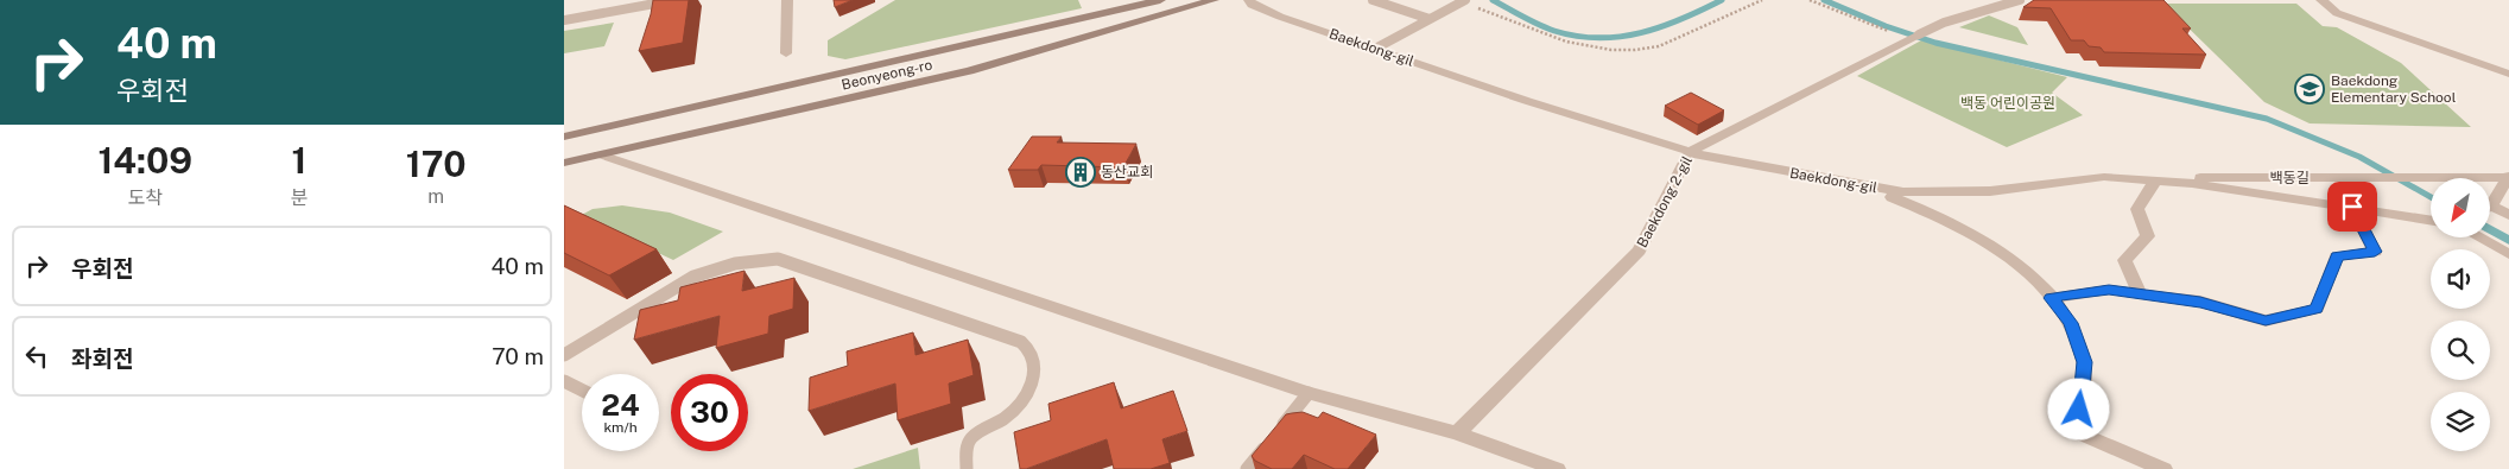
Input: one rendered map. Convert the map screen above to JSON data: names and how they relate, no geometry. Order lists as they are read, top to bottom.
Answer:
{
  "streets": {
    "street": [
      "Baekdong-gil",
      "Beonyeong-ro",
      "백동길",
      "Baekdong 2-gil"
    ]
  },
  "crossings": [
    ["Baekdong-gil", "백동길"],
    ["Baekdong-gil", "Baekdong 2-gil"]
  ],
  "parks": ["백동 어린이공원"],
  "places": {
    "school or university": ["Baekdong Elementary School"],
    "building": ["동산교회"]
  },
  "north": "bottom left",
  "page": {
    "turn": ["40 m", "우회전"],
    "eta": [
      "14:09",
      "도착",
      "1",
      "분",
      "170",
      "m"
    ],
    "list": [
      {
        "name": "우회전",
        "value": "40 m"
      },
      {
        "name": "좌회전",
        "value": "70 m"
      }
    ],
    "speed": "24 km/h",
    "limit": "30"
  }
}
